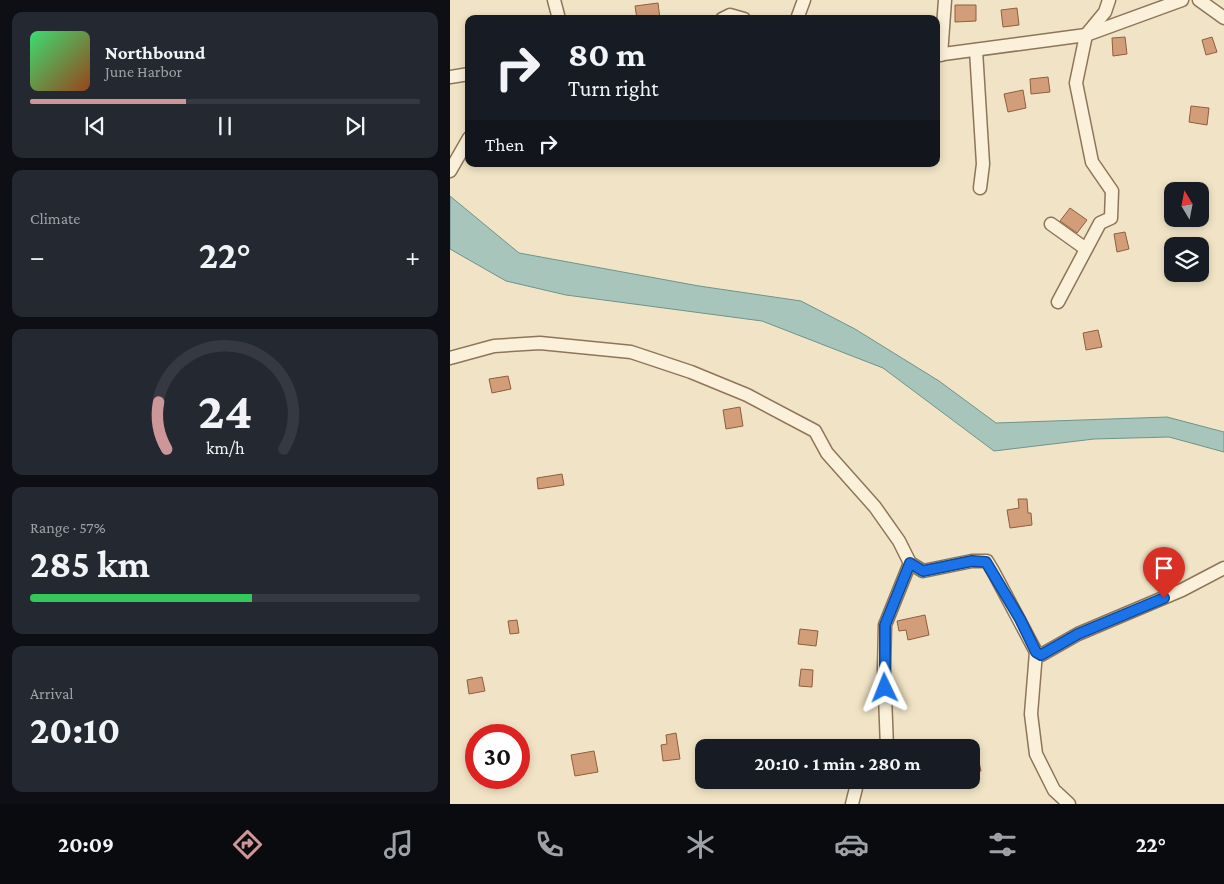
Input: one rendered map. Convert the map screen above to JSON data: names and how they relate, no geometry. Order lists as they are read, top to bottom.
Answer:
{
  "north": "top",
  "page": {
    "turn": ["80 m", "Turn right"],
    "song": ["Northbound", "June Harbor"],
    "then": "Then",
    "tile": [
      "Climate",
      ["Range · 57%", "285 km"],
      ["Arrival", "20:10"]
    ],
    "heat": ["−", "22°", "+"],
    "limit": "30",
    "trip": "20:10 · 1 min · 280 m",
    "tabs": ["20:09", "22°"],
    "gauge": ["24", "km/h"]
  }
}
